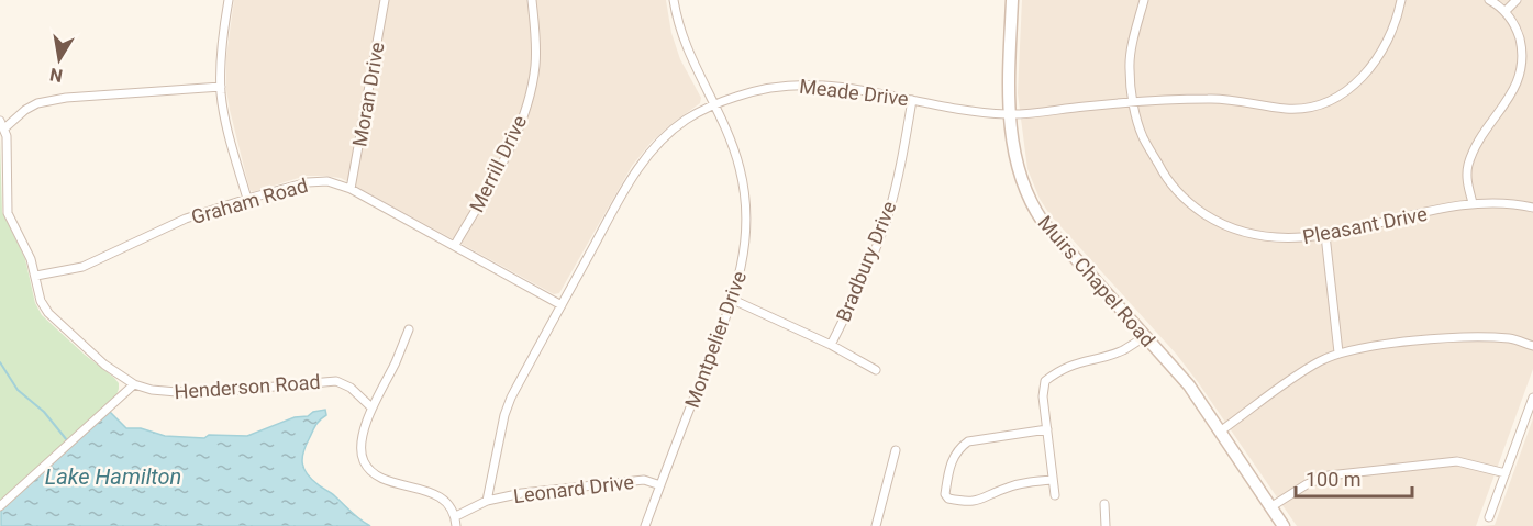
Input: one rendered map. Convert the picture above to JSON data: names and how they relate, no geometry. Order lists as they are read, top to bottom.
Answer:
{
  "streets": {
    "main road": ["Muirs Chapel Road"],
    "street": [
      "Meade Drive",
      "Moran Drive",
      "Merrill Drive",
      "Graham Road",
      "Pleasant Drive",
      "Bradbury Drive",
      "Montpelier Drive",
      "Henderson Road",
      "Leonard Drive"
    ]
  },
  "crossings": [
    ["Meade Drive", "Graham Road"],
    ["Meade Drive", "Pleasant Drive"],
    ["Meade Drive", "Bradbury Drive"],
    ["Meade Drive", "Muirs Chapel Road"],
    ["Meade Drive", "Montpelier Drive"],
    ["Meade Drive", "Leonard Drive"],
    ["Moran Drive", "Graham Road"],
    ["Merrill Drive", "Graham Road"],
    ["Graham Road", "Henderson Road"],
    ["Montpelier Drive", "Leonard Drive"]
  ],
  "water": ["Lake Hamilton"],
  "scale_bar": "100 m",
  "north": "bottom"
}
